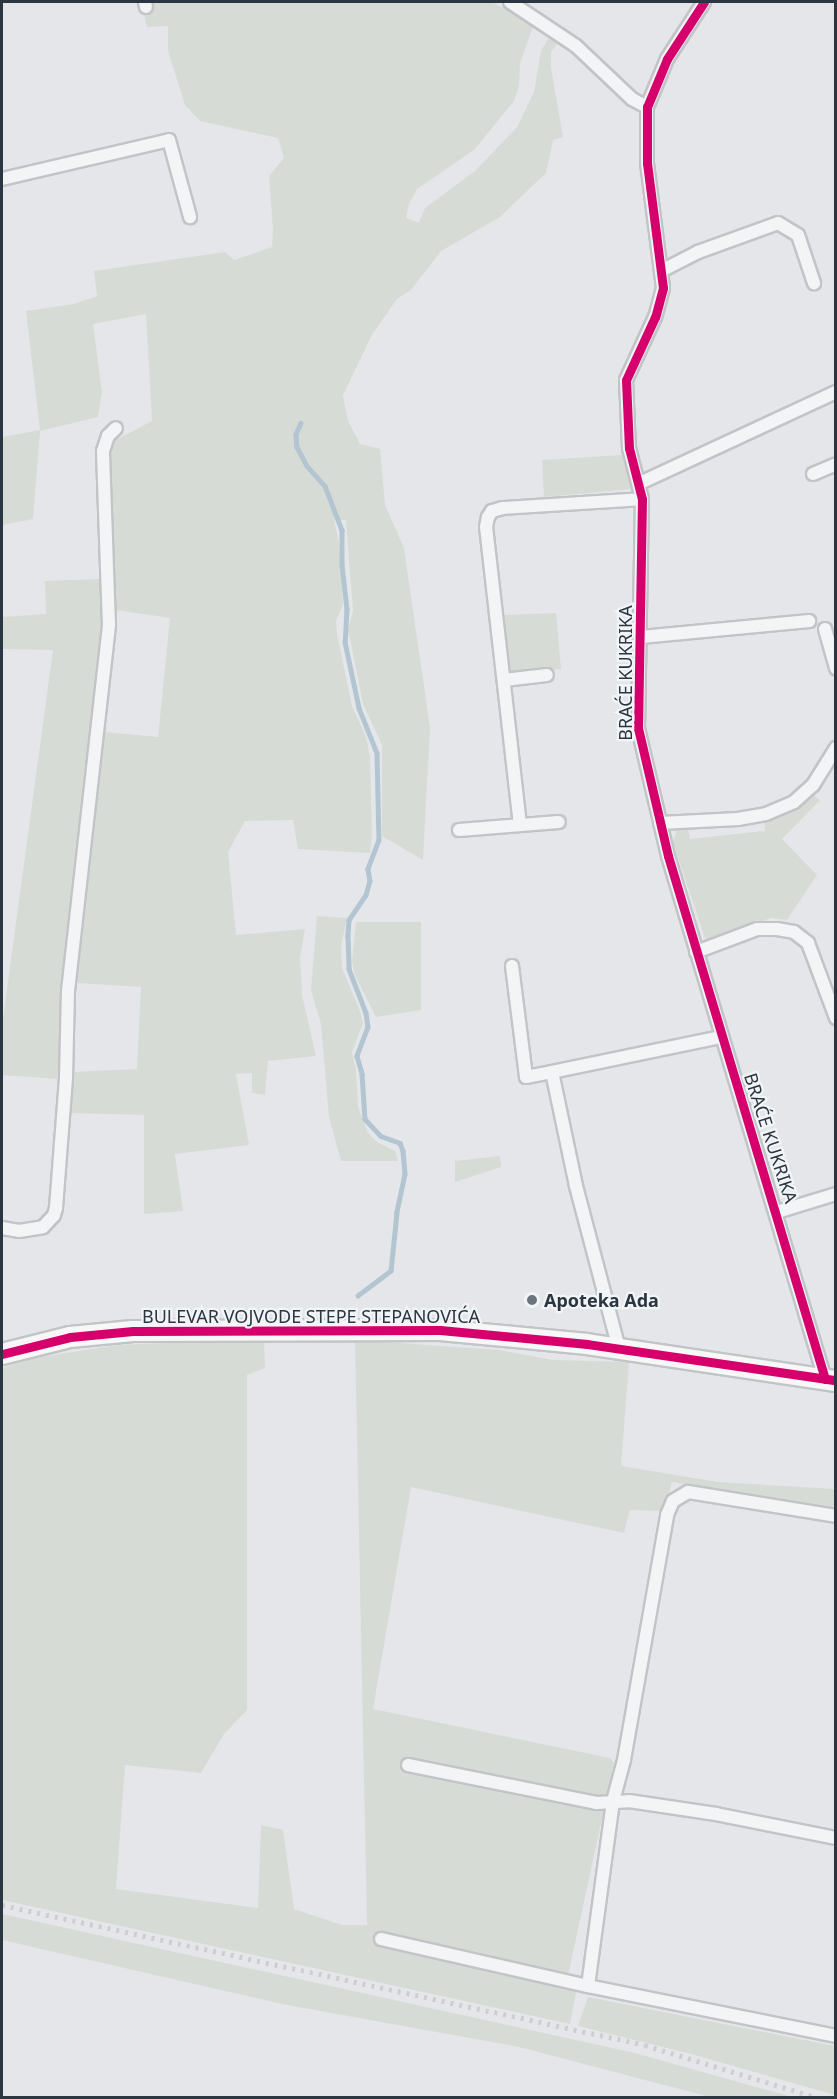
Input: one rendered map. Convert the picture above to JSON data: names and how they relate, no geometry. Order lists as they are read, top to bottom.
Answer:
{
  "streets": {
    "main road": ["BULEVAR VOJVODE STEPE STEPANOVIĆA"],
    "street": ["BRAĆE KUKRIKA"]
  },
  "crossings": [
    ["BRAĆE KUKRIKA", "BULEVAR VOJVODE STEPE STEPANOVIĆA"]
  ],
  "places": ["Apoteka Ada"]
}
